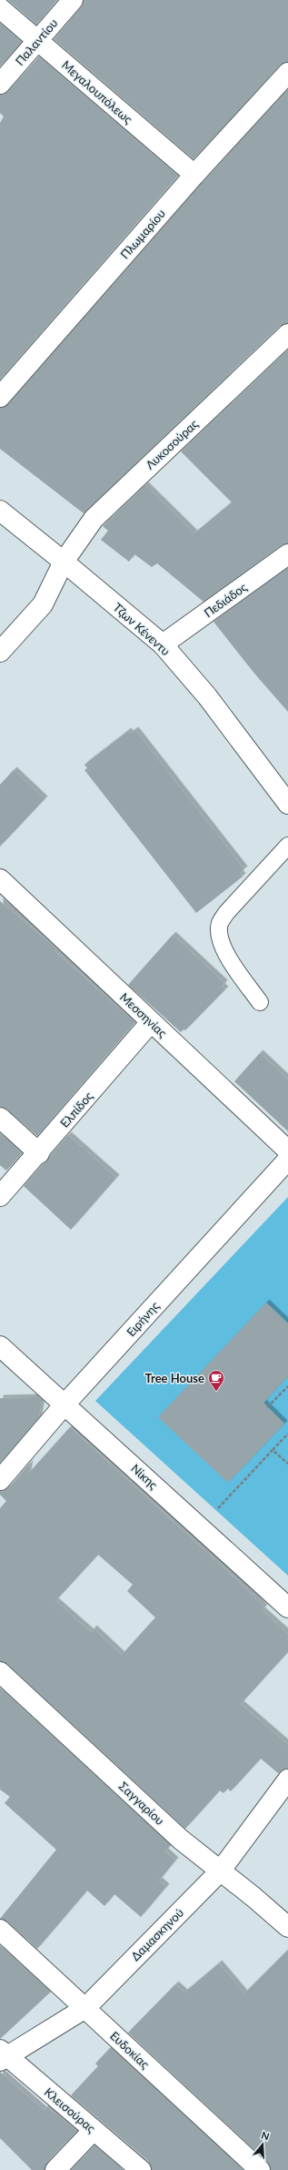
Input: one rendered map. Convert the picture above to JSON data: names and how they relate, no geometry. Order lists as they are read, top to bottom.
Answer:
{
  "streets": {
    "street": [
      "Παλαντίου",
      "Μεγαλουπόλεως",
      "Πλωμαρίου",
      "Λυκοσούρας",
      "Πεδιάδος",
      "Τζων Κένεντυ",
      "Μεσσηνίας",
      "Ελπίδος",
      "Ειρήνης",
      "Νίκης",
      "Σαγγαρίου",
      "Δαμασκηνού",
      "Ευδοκίας",
      "Κλεισούρας"
    ]
  },
  "crossings": [
    ["Παλαντίου", "Μεγαλουπόλεως"],
    ["Μεγαλουπόλεως", "Πλωμαρίου"],
    ["Λυκοσούρας", "Τζων Κένεντυ"],
    ["Πεδιάδος", "Τζων Κένεντυ"],
    ["Μεσσηνίας", "Ελπίδος"],
    ["Ειρήνης", "Νίκης"],
    ["Σαγγαρίου", "Δαμασκηνού"],
    ["Δαμασκηνού", "Ευδοκίας"],
    ["Δαμασκηνού", "Κλεισούρας"]
  ],
  "places": {
    "cafe": ["Tree House"]
  },
  "north": "top"
}
